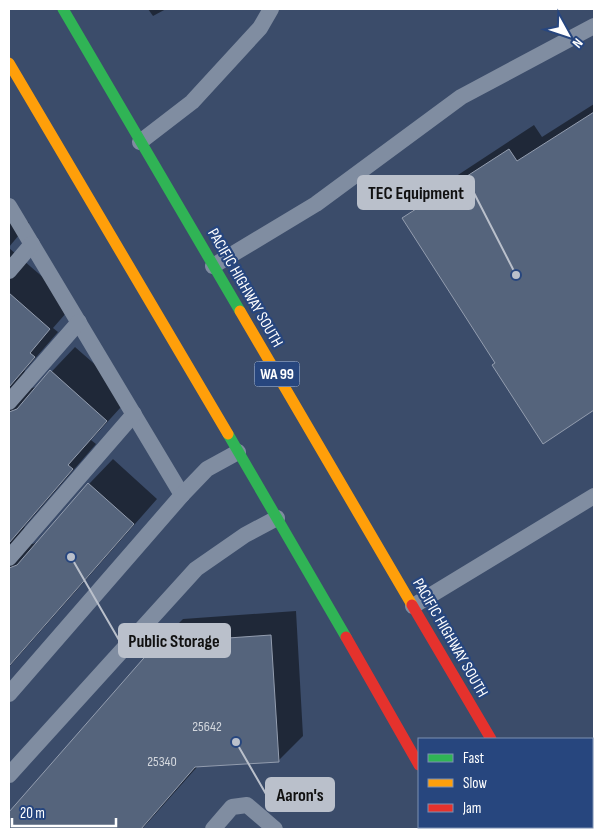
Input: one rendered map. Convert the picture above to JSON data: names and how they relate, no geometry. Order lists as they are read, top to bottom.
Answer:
{
  "streets": {
    "main road": ["PACIFIC HIGHWAY SOUTH", "WA 99"]
  },
  "places": ["TEC Equipment", "Public Storage", "Aaron's"],
  "house_numbers": ["25642", "25340"],
  "legend": ["Fast", "Slow", "Jam"],
  "scale_bar": "20 m",
  "north": "bottom right"
}
